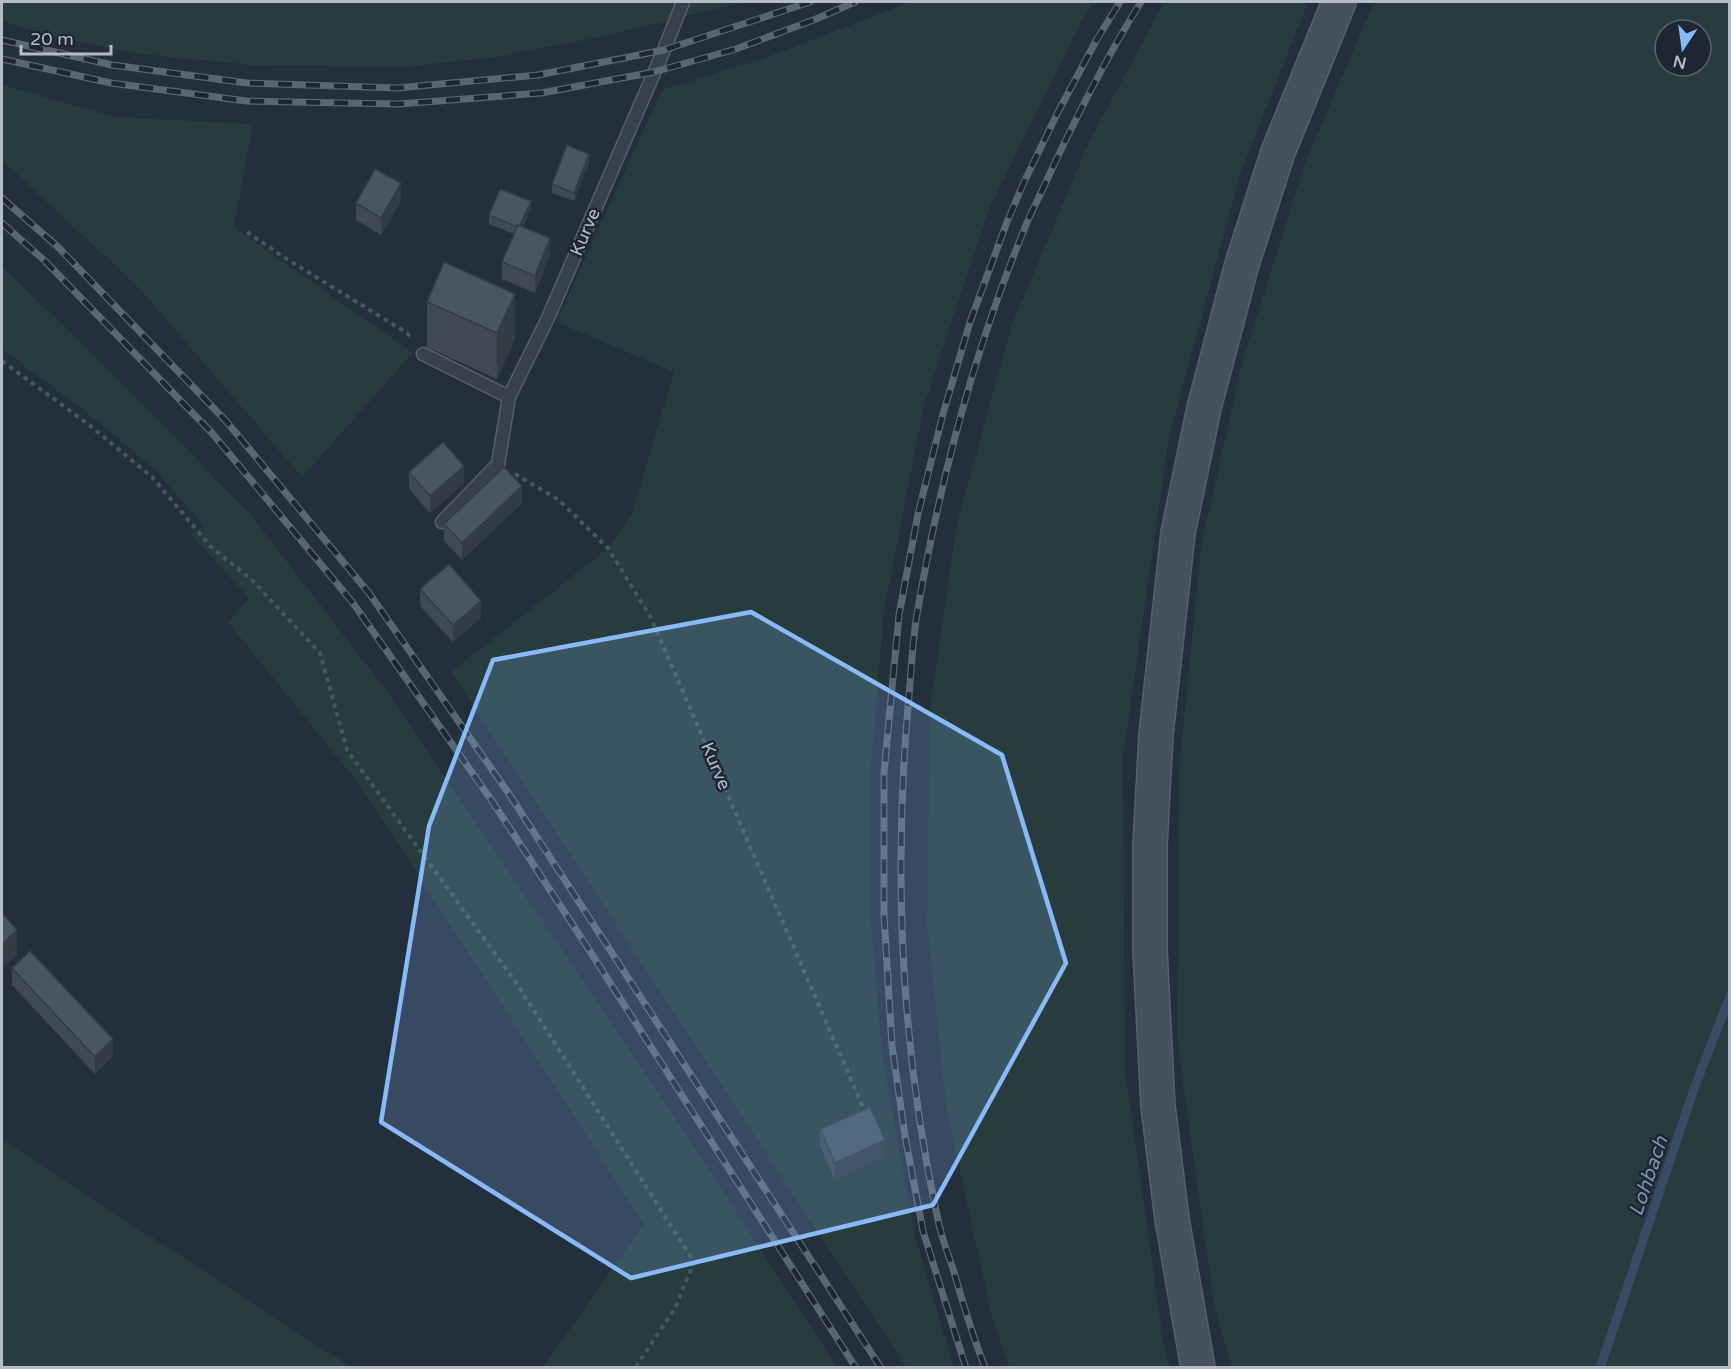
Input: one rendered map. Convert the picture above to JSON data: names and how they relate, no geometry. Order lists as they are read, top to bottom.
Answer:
{
  "streets": {
    "lane": ["Kurve"]
  },
  "water": ["Lohbach"],
  "scale_bar": "20 m",
  "north": "bottom"
}
